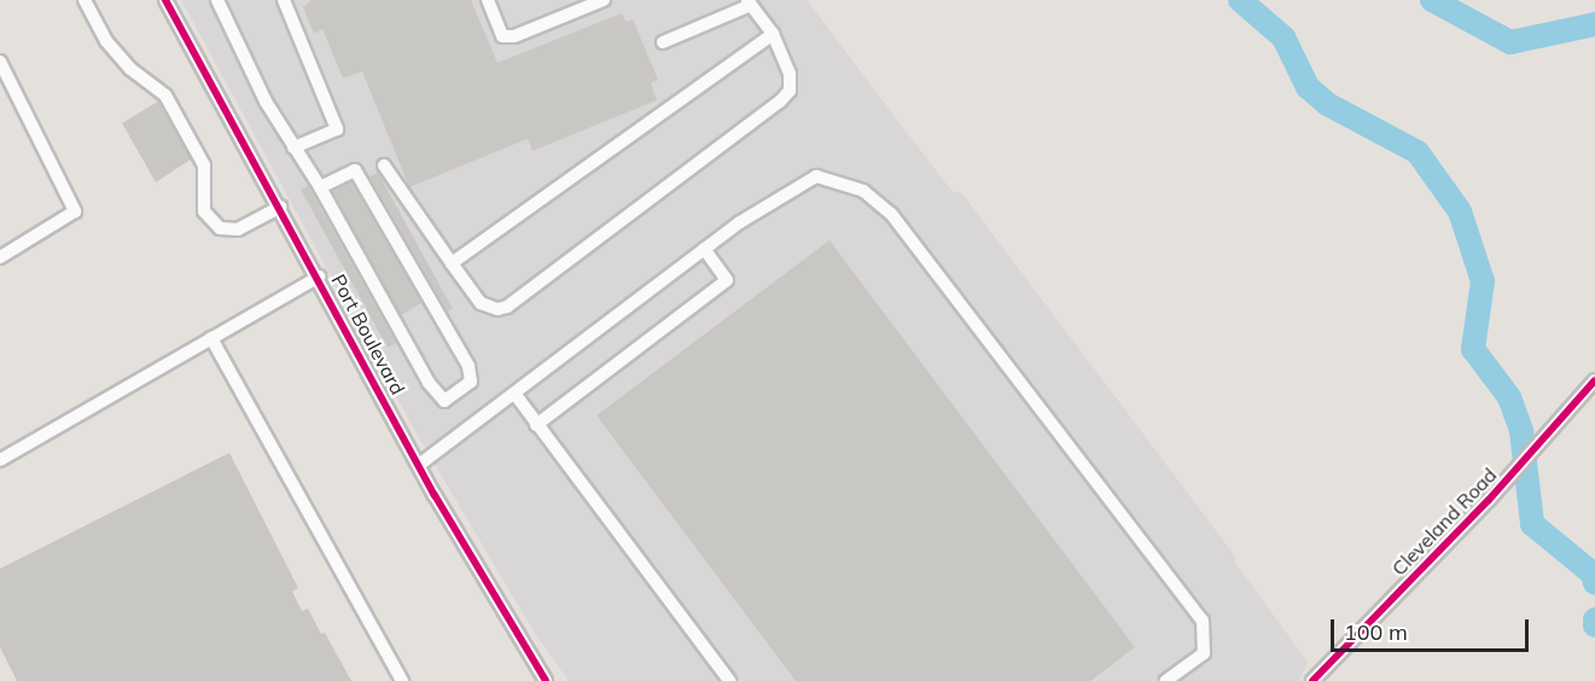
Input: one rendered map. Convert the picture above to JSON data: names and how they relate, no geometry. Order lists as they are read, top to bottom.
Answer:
{
  "streets": {
    "street": ["Port Boulevard", "Cleveland Road"]
  },
  "scale_bar": "100 m"
}
